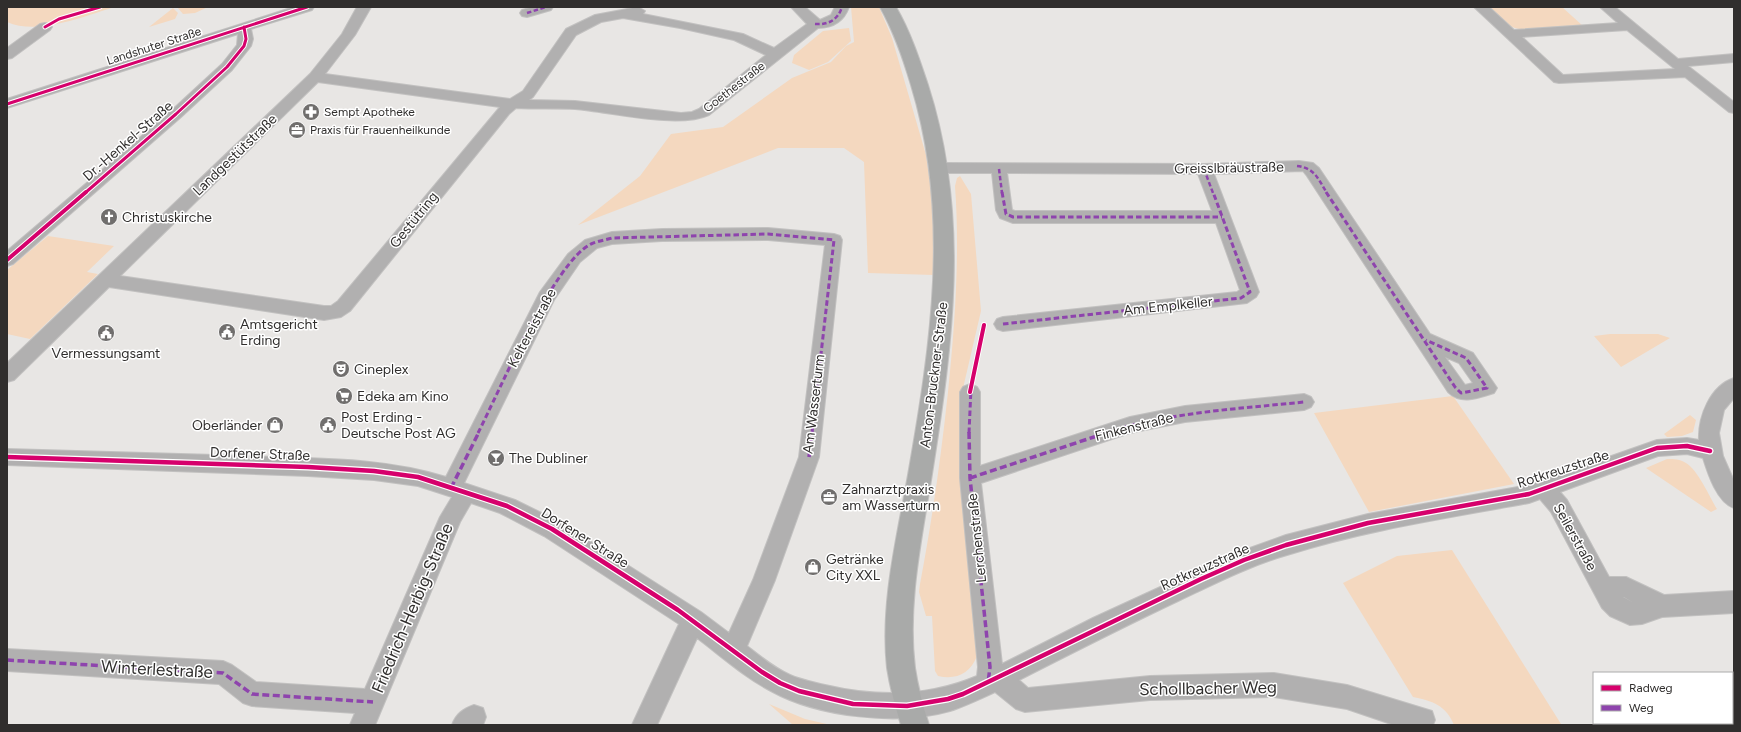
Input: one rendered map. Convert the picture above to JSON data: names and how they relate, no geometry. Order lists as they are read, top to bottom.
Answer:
{
  "streets": {
    "main road": ["Anton-Bruckner-Straße"],
    "street": [
      "Landshuter Straße",
      "Goethestraße",
      "Dr.-Henkel-Straße",
      "Landgestütstraße",
      "Greisslbräustraße",
      "Gestütring",
      "Am Emplkeller",
      "Keltereistraße",
      "Am Wasserturm",
      "Finkenstraße",
      "Dorfener Straße",
      "Rotkreuzstraße",
      "Seilerstraße",
      "Lerchenstraße",
      "Friedrich-Herbig-Straße",
      "Winterlestraße",
      "Schollbacher Weg"
    ]
  },
  "crossings": [
    ["Landshuter Straße", "Dr.-Henkel-Straße"],
    ["Goethestraße", "Gestütring"],
    ["Landgestütstraße", "Gestütring"],
    ["Greisslbräustraße", "Am Emplkeller"],
    ["Greisslbräustraße", "Anton-Bruckner-Straße"],
    ["Keltereistraße", "Am Wasserturm"],
    ["Keltereistraße", "Dorfener Straße"],
    ["Keltereistraße", "Friedrich-Herbig-Straße"],
    ["Anton-Bruckner-Straße", "Dorfener Straße"],
    ["Anton-Bruckner-Straße", "Rotkreuzstraße"],
    ["Am Wasserturm", "Dorfener Straße"],
    ["Finkenstraße", "Lerchenstraße"],
    ["Dorfener Straße", "Rotkreuzstraße"],
    ["Dorfener Straße", "Friedrich-Herbig-Straße"],
    ["Rotkreuzstraße", "Seilerstraße"],
    ["Rotkreuzstraße", "Lerchenstraße"],
    ["Rotkreuzstraße", "Schollbacher Weg"],
    ["Lerchenstraße", "Schollbacher Weg"],
    ["Friedrich-Herbig-Straße", "Winterlestraße"]
  ],
  "places": {
    "pharmacy": ["Sempt Apotheke"],
    "office": ["Praxis für Frauenheilkunde", "Zahnarztpraxis am Wasserturm"],
    "church": ["Christuskirche"],
    "public building": ["Amtsgericht Erding", "Vermessungsamt", "Post Erding - Deutsche Post AG"],
    "theatre": ["Cineplex"],
    "supermarket": ["Edeka am Kino"],
    "shop": ["Oberländer", "Getränke City XXL"],
    "bar": ["The Dubliner"]
  },
  "legend": ["Radweg", "Weg"]
}
